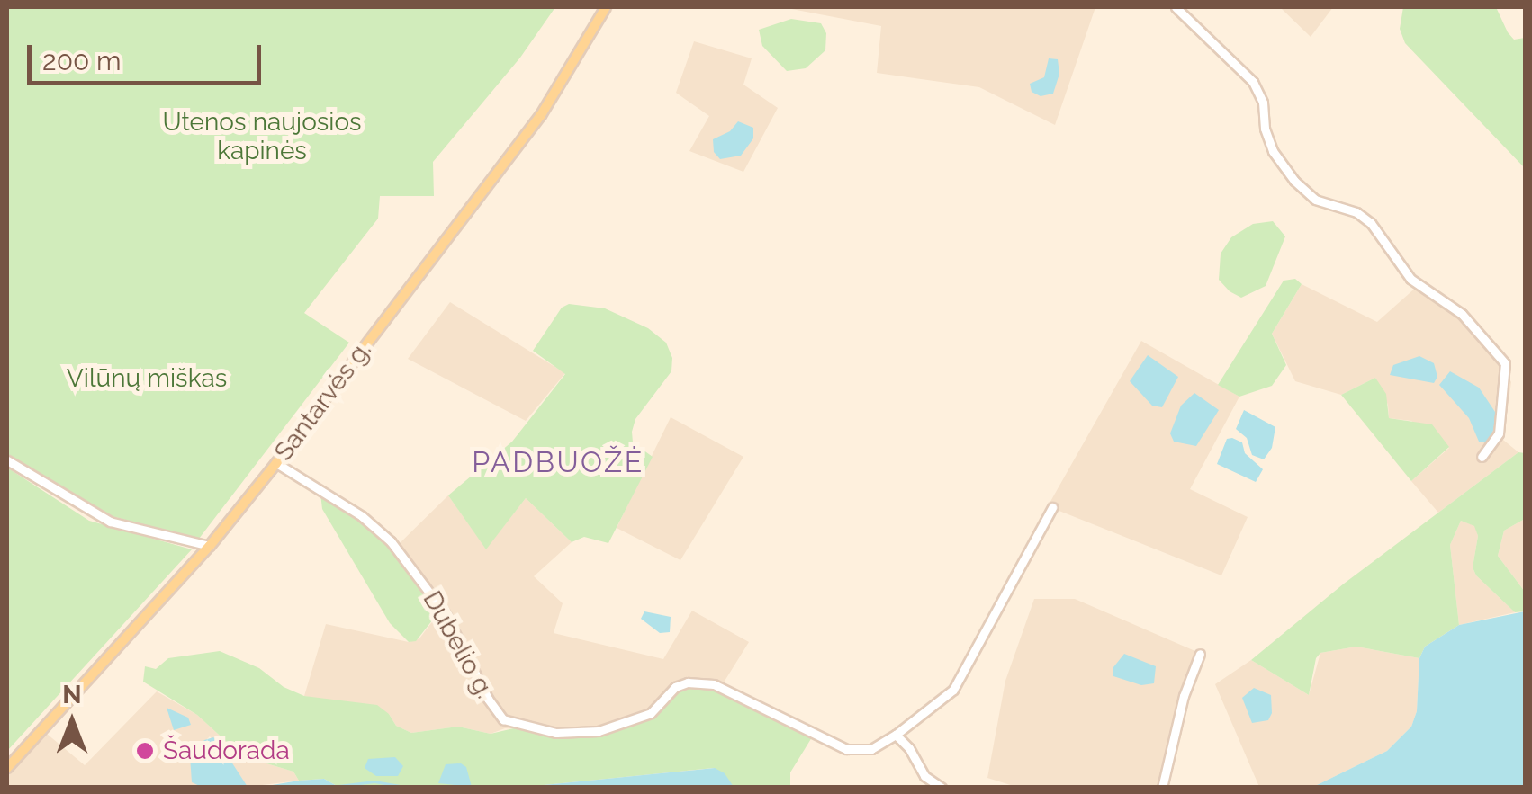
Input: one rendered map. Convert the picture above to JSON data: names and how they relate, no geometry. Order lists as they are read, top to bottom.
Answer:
{
  "streets": {
    "main road": ["Santarvės g."],
    "street": ["Dubelio g."]
  },
  "crossings": [
    ["Santarvės g.", "Dubelio g."]
  ],
  "districts": ["PADBUOŽĖ"],
  "parks": ["Utenos naujosios kapinės", "Vilūnų miškas"],
  "places": ["Šaudorada"],
  "scale_bar": "200 m",
  "north": "top"
}
